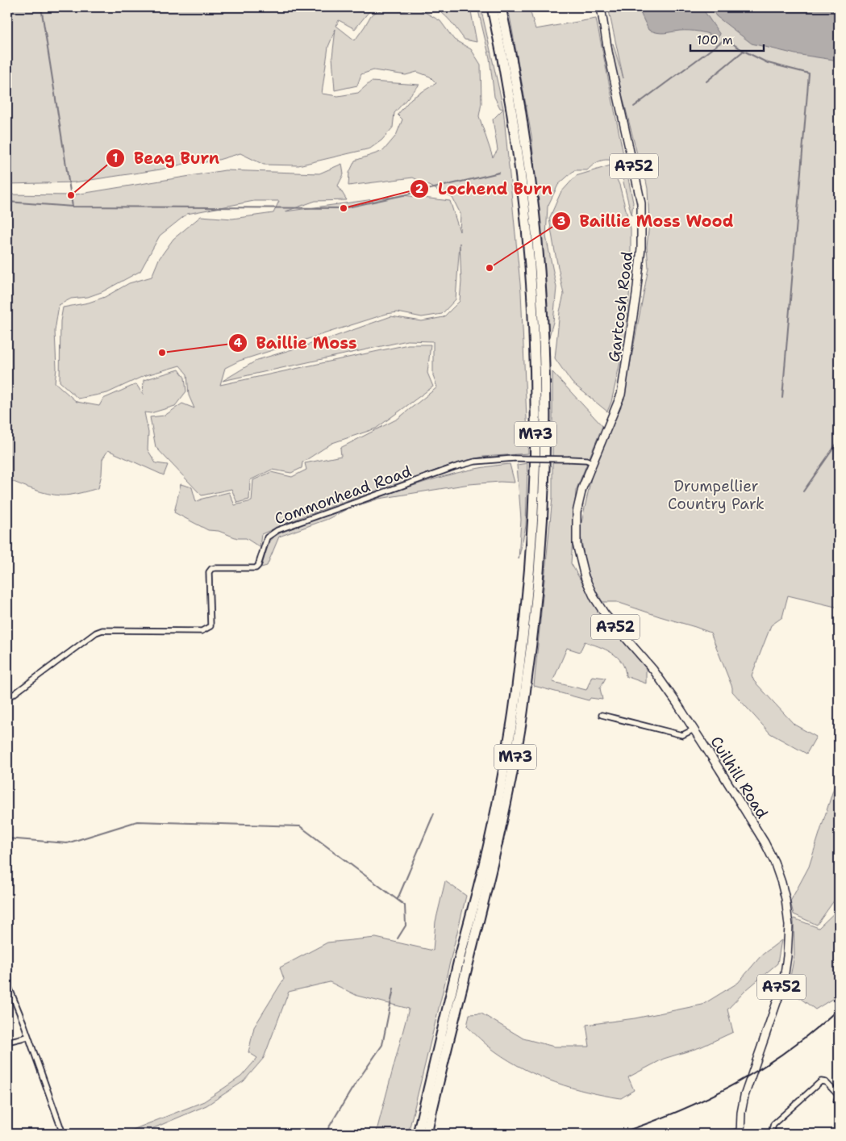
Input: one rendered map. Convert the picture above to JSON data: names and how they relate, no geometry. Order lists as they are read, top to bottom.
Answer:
{
  "streets": {
    "highway": ["M73"],
    "main road": ["A752", "Gartcosh Road", "Cuilhill Road"],
    "street": ["Commonhead Road"]
  },
  "crossings": [
    ["Gartcosh Road", "Commonhead Road"],
    ["Gartcosh Road", "Cuilhill Road"],
    ["Commonhead Road", "Cuilhill Road"]
  ],
  "parks": ["Drumpellier Country Park"],
  "places": [
    "Beag Burn",
    "Lochend Burn",
    "Baillie Moss Wood",
    "Baillie Moss"
  ],
  "scale_bar": "100 m"
}
